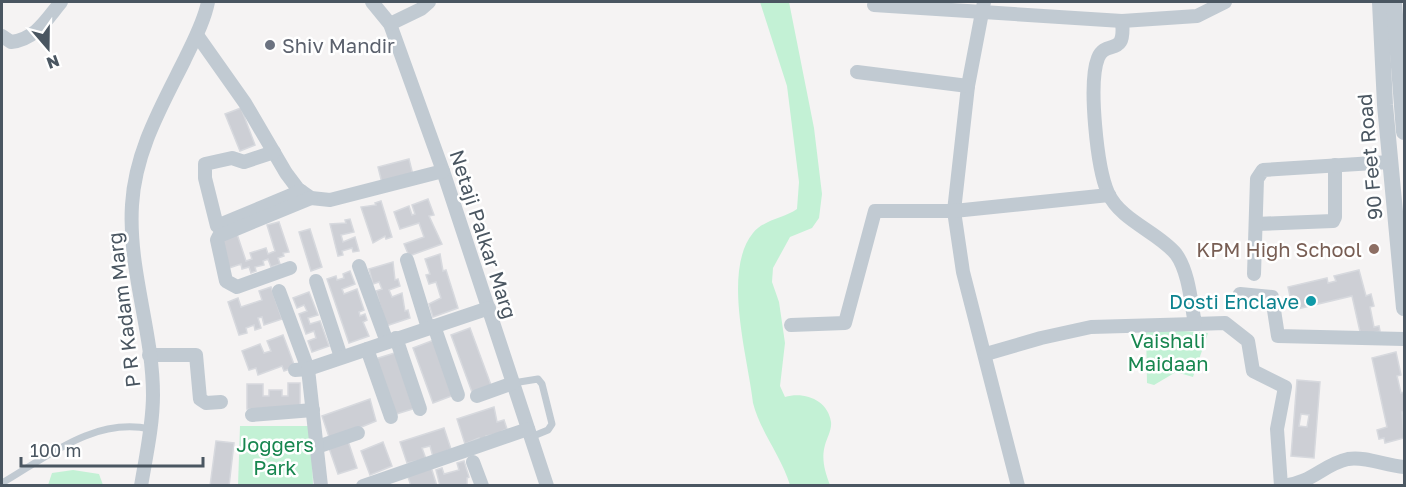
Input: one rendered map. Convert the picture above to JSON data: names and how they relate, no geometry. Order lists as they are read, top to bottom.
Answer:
{
  "streets": {
    "street": ["90 Feet Road", "Netaji Palkar Marg", "P R Kadam Marg"]
  },
  "parks": ["Vaishali Maidaan", "Joggers Park"],
  "places": ["Shiv Mandir", "KPM High School", "Dosti Enclave"],
  "scale_bar": "100 m",
  "north": "bottom"
}
